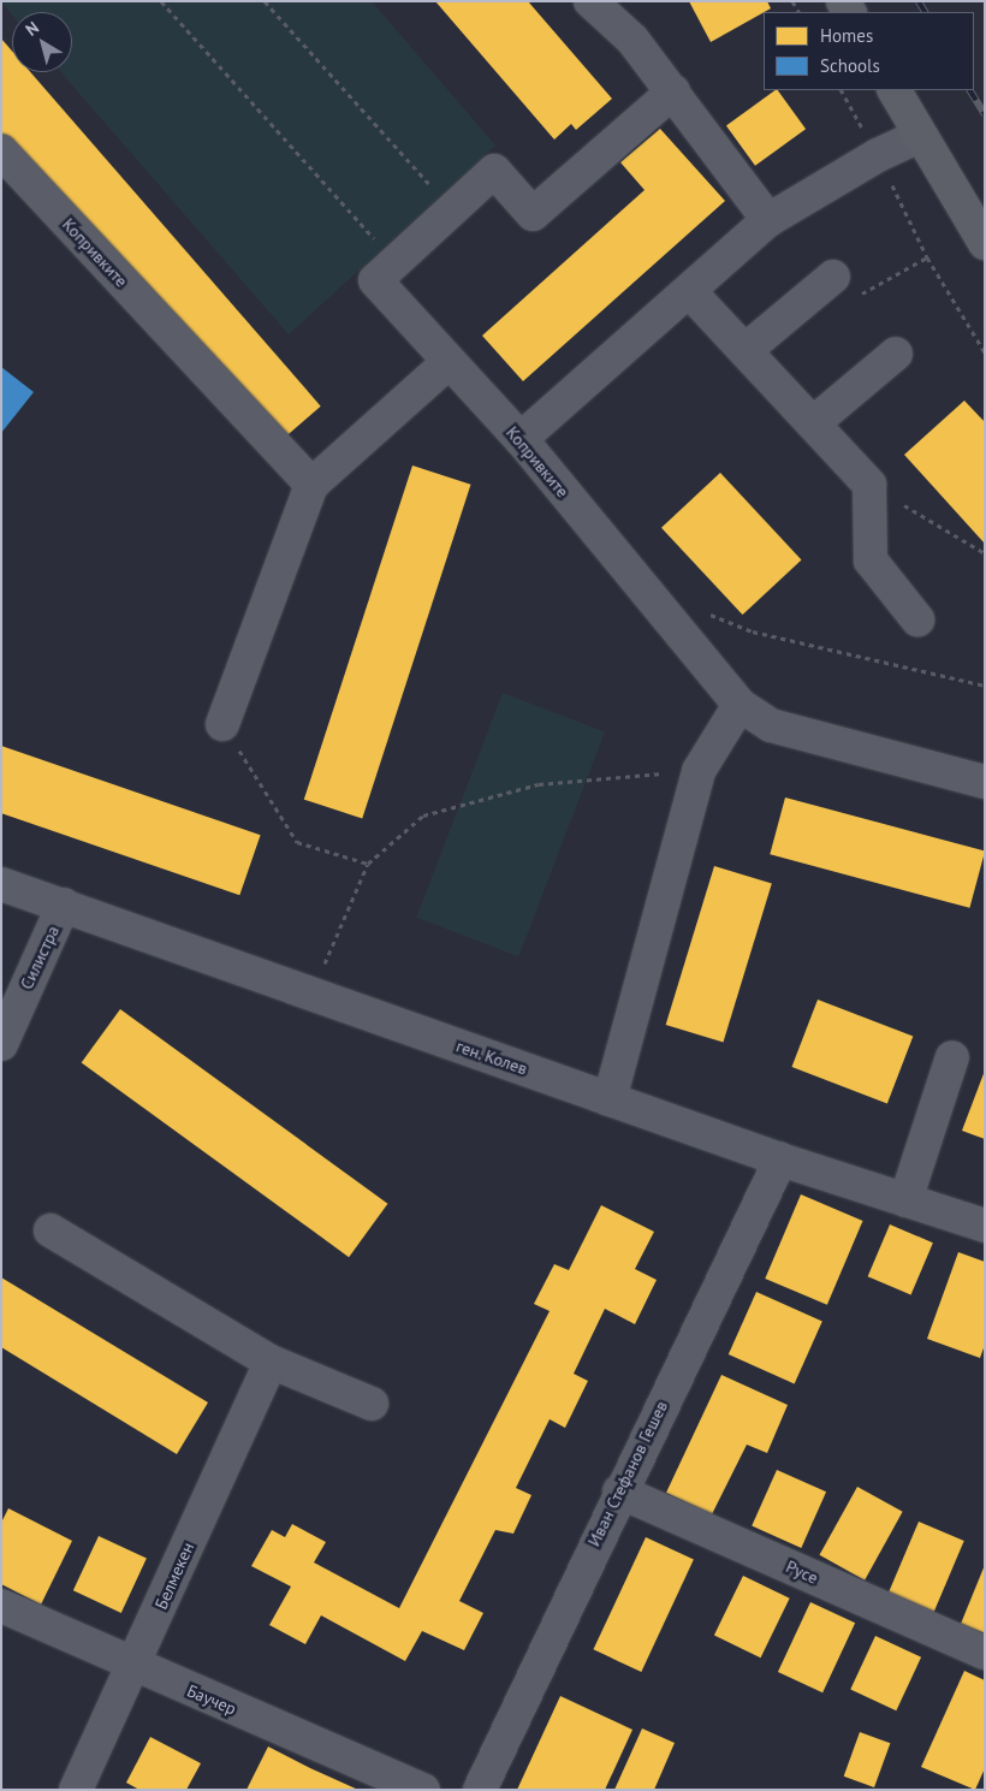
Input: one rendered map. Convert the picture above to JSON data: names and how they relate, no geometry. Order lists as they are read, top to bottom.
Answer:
{
  "streets": {
    "street": [
      "Копривките",
      "Силистра",
      "ген. Колев",
      "Иван Стефанов Гешев",
      "Русе",
      "Белмекен",
      "Баучер"
    ]
  },
  "crossings": [
    ["Силистра", "ген. Колев"],
    ["ген. Колев", "Иван Стефанов Гешев"],
    ["Иван Стефанов Гешев", "Русе"],
    ["Белмекен", "Баучер"]
  ],
  "legend": ["Homes", "Schools"],
  "north": "top left"
}
